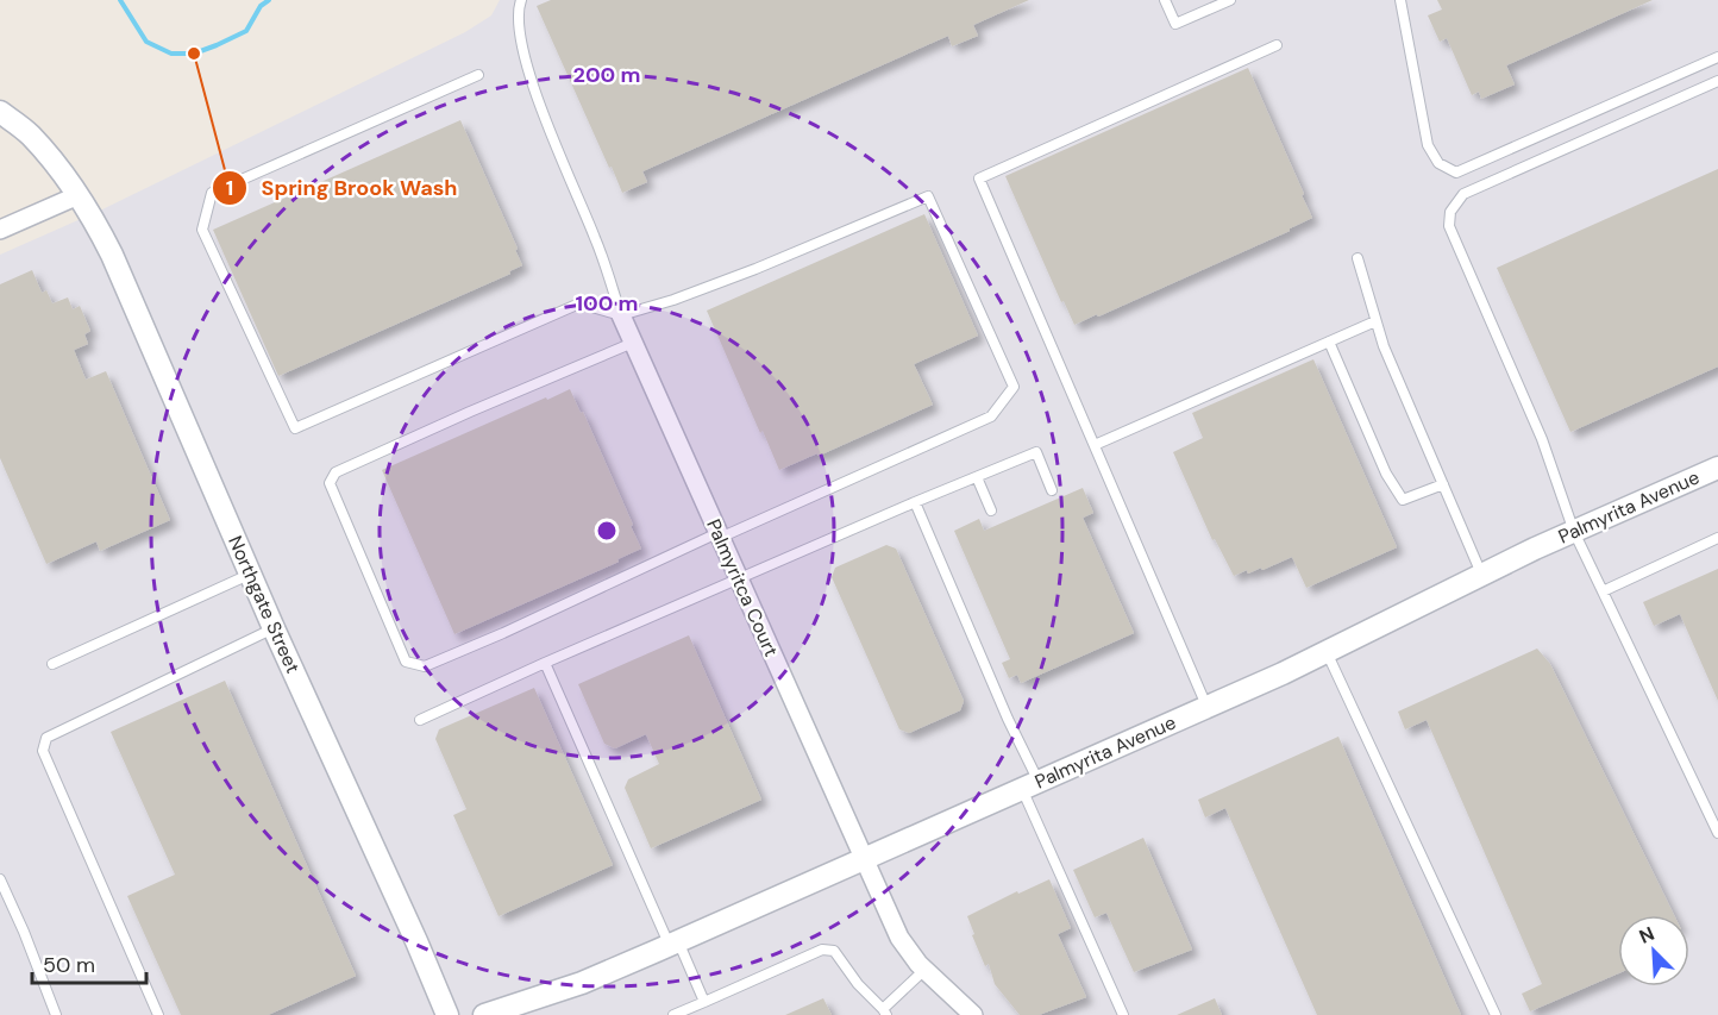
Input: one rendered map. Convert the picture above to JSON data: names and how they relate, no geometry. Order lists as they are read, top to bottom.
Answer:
{
  "streets": {
    "street": ["Palmyrita Avenue", "Palmyritca Court", "Northgate Street"]
  },
  "crossings": [
    ["Palmyrita Avenue", "Palmyritca Court"]
  ],
  "places": ["Spring Brook Wash"],
  "scale_bar": "50 m",
  "north": "top left",
  "rings": ["200 m", "100 m"]
}
